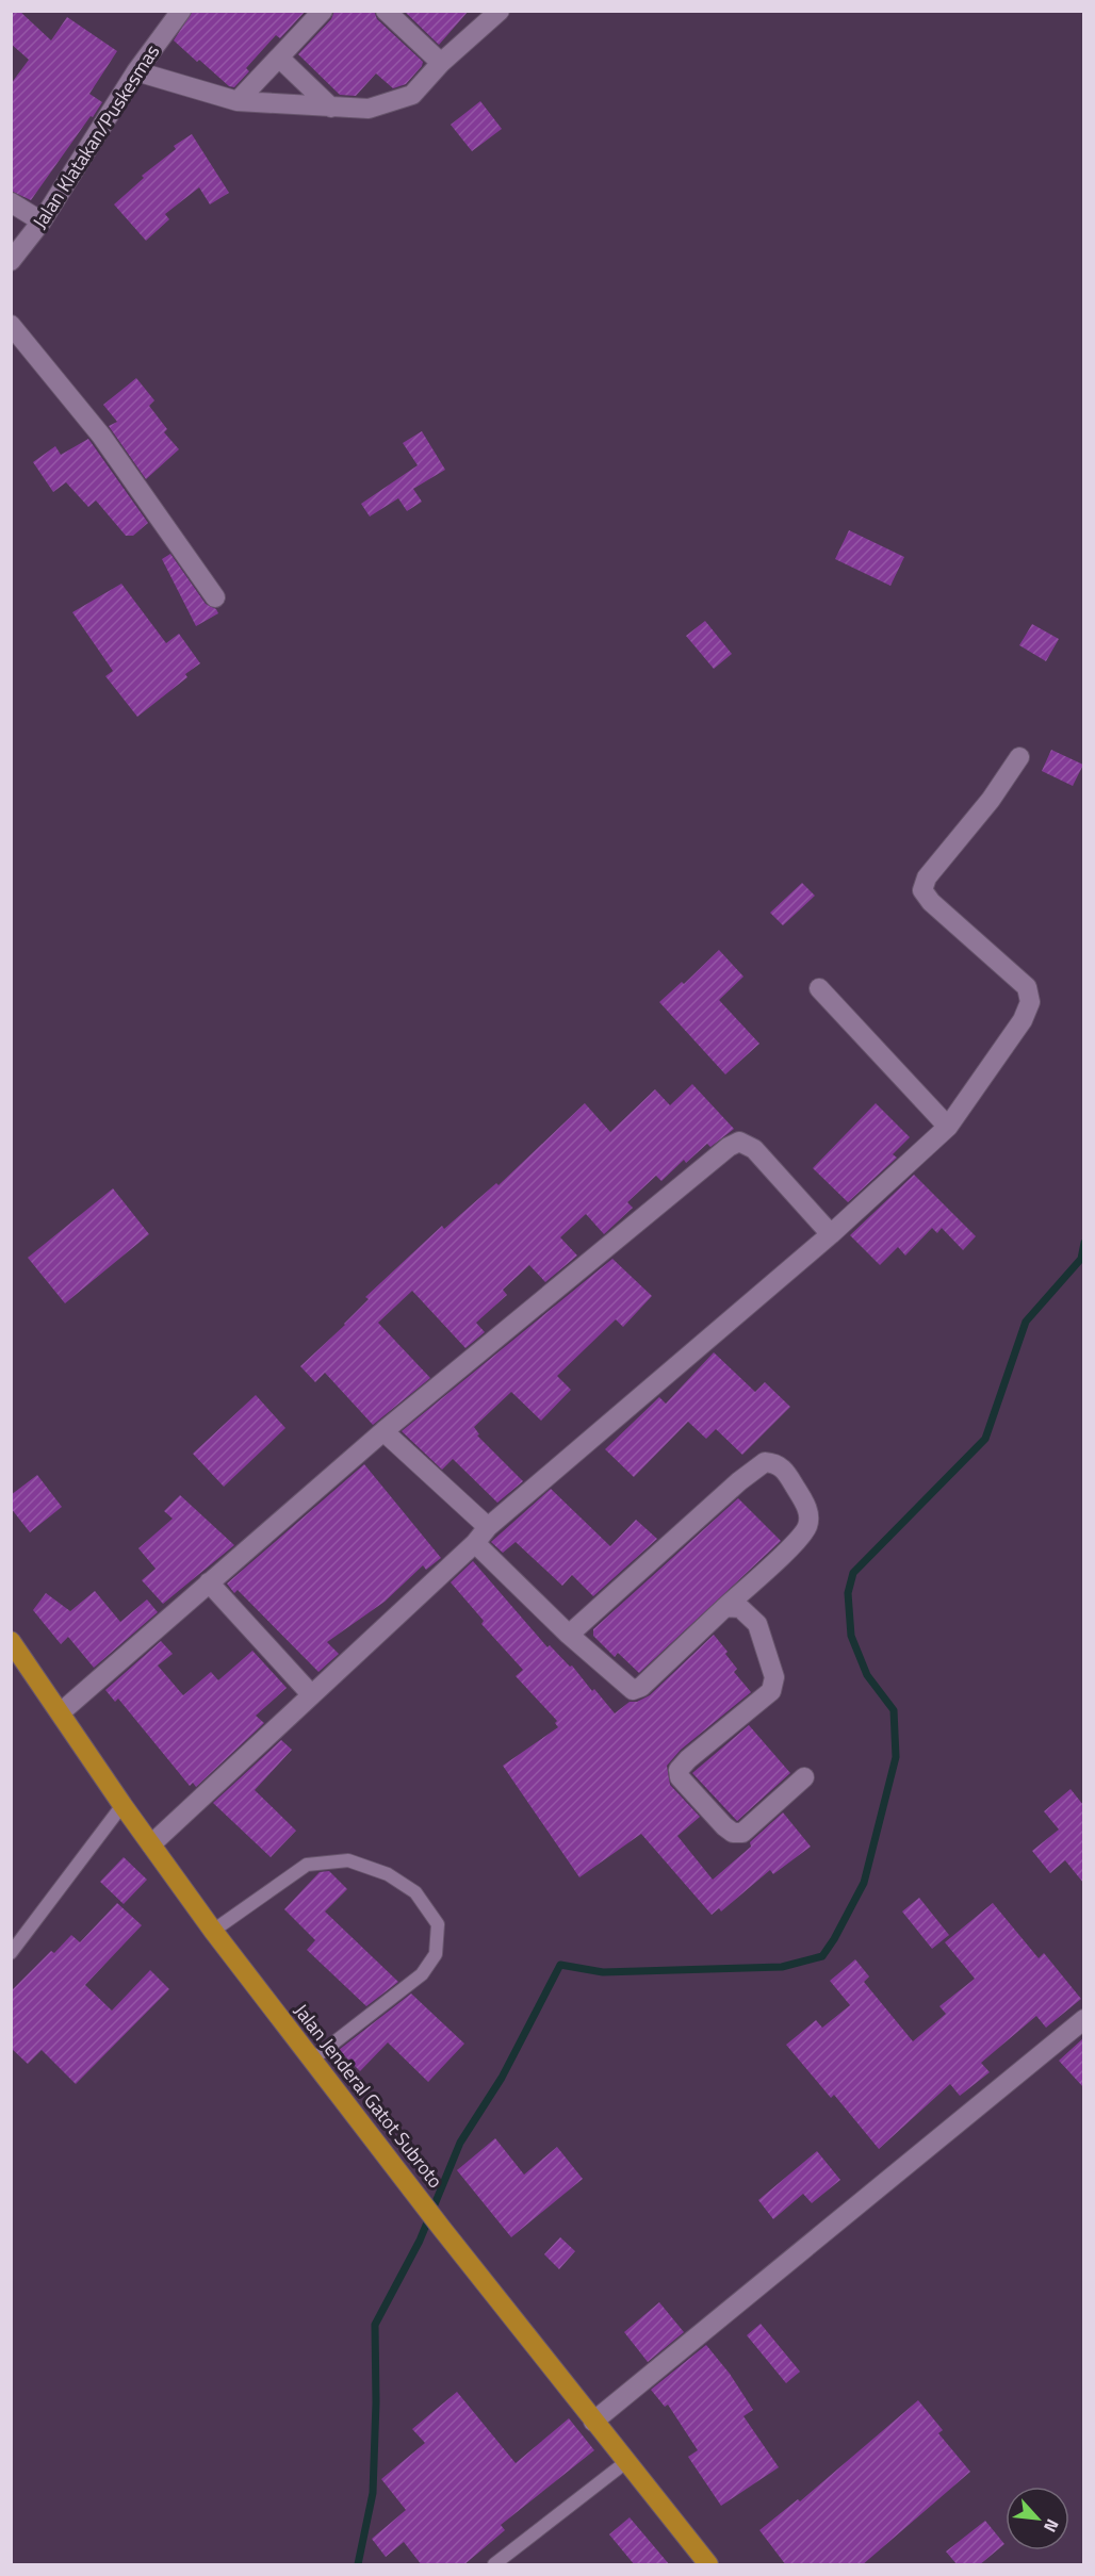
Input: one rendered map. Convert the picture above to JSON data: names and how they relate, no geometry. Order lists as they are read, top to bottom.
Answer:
{
  "streets": {
    "highway": ["Jalan Jenderal Gatot Subroto"],
    "street": ["Jalan Klatakan/Puskesmas"]
  },
  "north": "bottom right"
}
